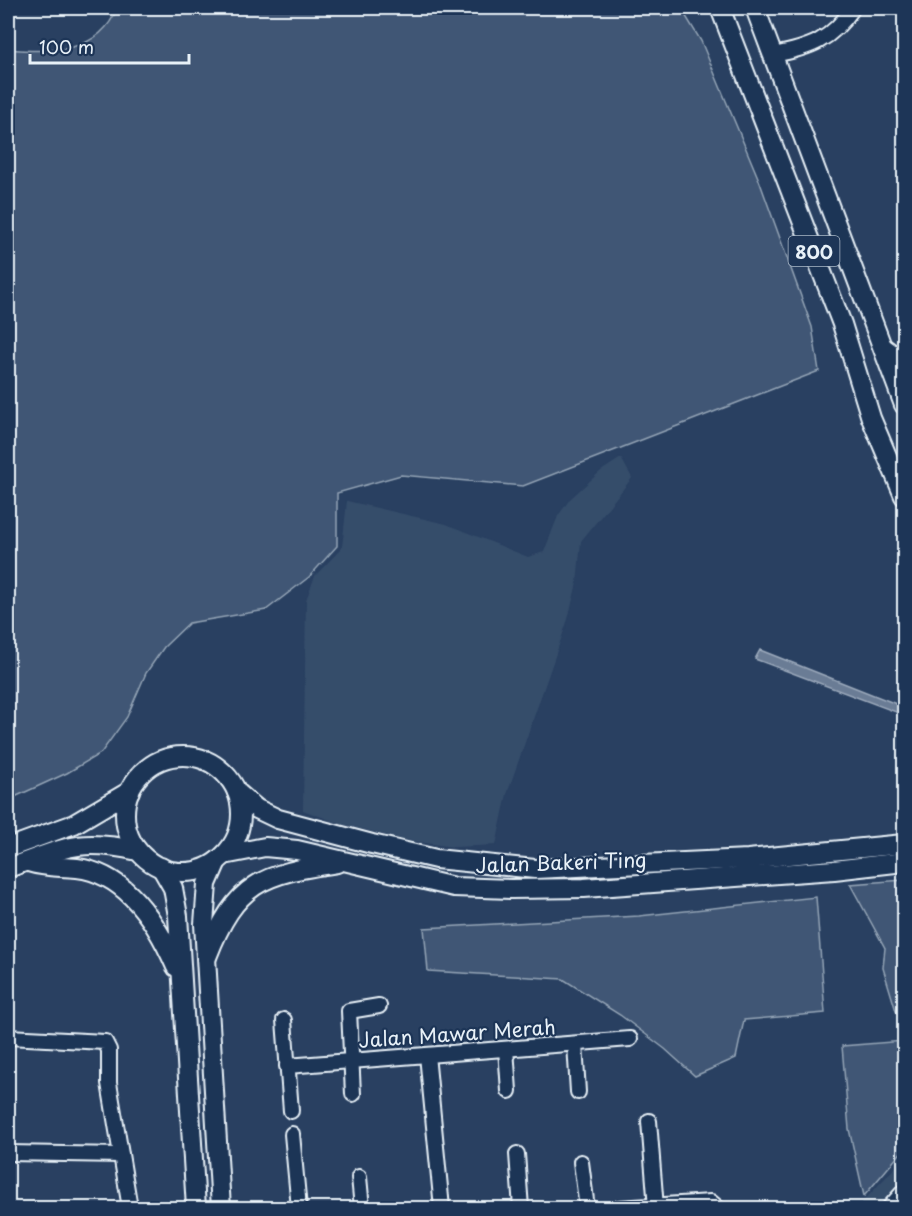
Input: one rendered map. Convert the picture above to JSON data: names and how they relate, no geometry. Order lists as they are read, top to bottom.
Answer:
{
  "streets": {
    "main road": ["800", "Jalan Bakeri Ting"],
    "street": ["Jalan Mawar Merah"]
  },
  "scale_bar": "100 m"
}
